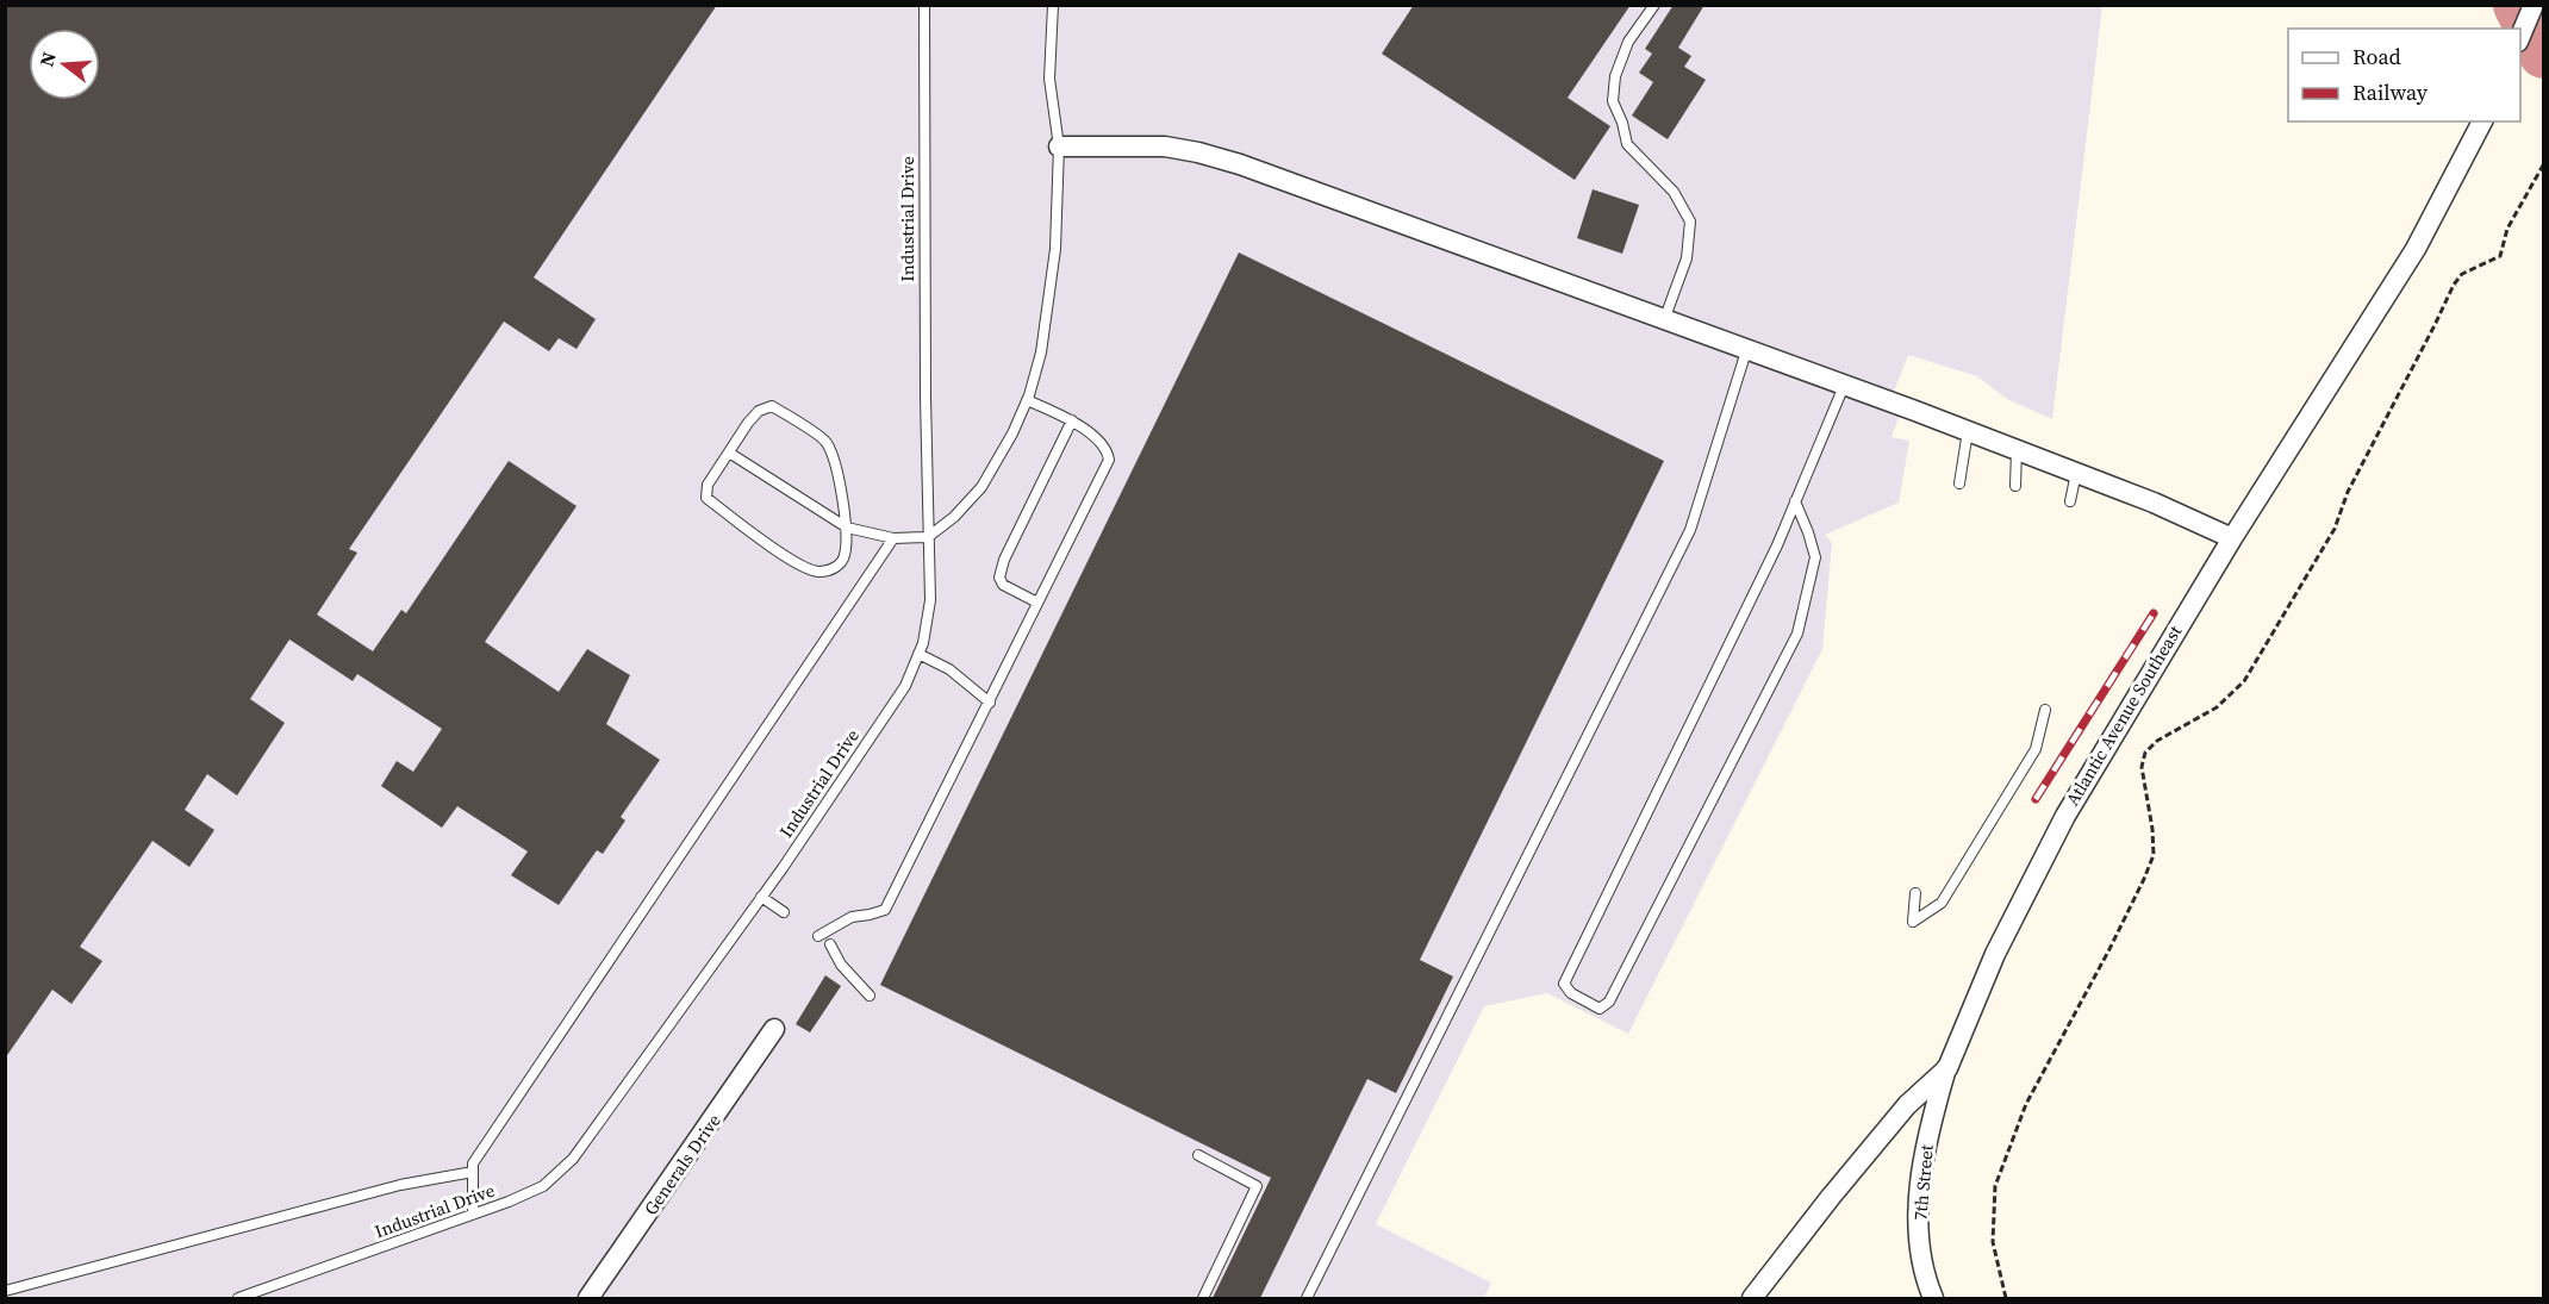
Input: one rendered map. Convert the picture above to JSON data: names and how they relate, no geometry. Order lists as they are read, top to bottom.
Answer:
{
  "streets": {
    "street": ["Atlantic Avenue Southeast", "Generals Drive", "7th Street"],
    "lane": ["Industrial Drive"]
  },
  "crossings": [
    ["Atlantic Avenue Southeast", "7th Street"]
  ],
  "legend": ["Road", "Railway"],
  "north": "left"
}
